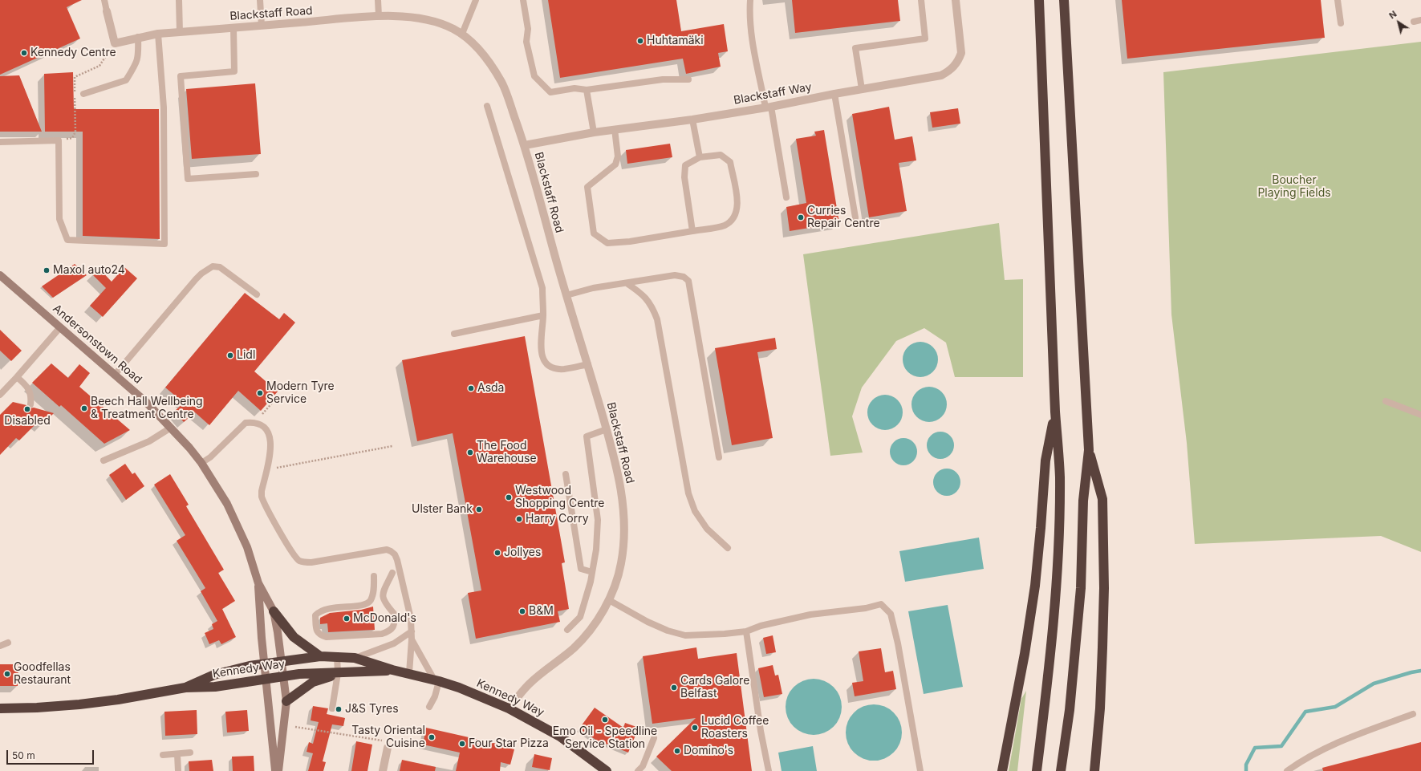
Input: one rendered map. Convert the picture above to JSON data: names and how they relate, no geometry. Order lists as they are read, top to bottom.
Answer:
{
  "streets": {
    "highway": ["Kennedy Way"],
    "main road": ["Andersonstown Road"],
    "street": ["Blackstaff Road", "Blackstaff Way"]
  },
  "crossings": [
    ["Blackstaff Road", "Blackstaff Way"],
    ["Blackstaff Road", "Kennedy Way"],
    ["Andersonstown Road", "Kennedy Way"]
  ],
  "parks": ["Boucher Playing Fields"],
  "places": [
    "Huhtamäki",
    "Kennedy Centre",
    "Curries Repair Centre",
    "Maxol auto24",
    "Lidl",
    "Asda",
    "Modern Tyre Service",
    "Beech Hall Wellbeing & Treatment Centre",
    "Disabled",
    "The Food Warehouse",
    "Westwood Shopping Centre",
    "Ulster Bank",
    "Harry Corry",
    "Jollyes",
    "B&M",
    "McDonald's",
    "Goodfellas Restaurant",
    "Cards Galore Belfast",
    "J&S Tyres",
    "Emo Oil - Speedline Service Station",
    "Lucid Coffee Roasters",
    "Tasty Oriental Cuisine",
    "Four Star Pizza",
    "Domino's"
  ],
  "scale_bar": "50 m",
  "north": "top left"
}
